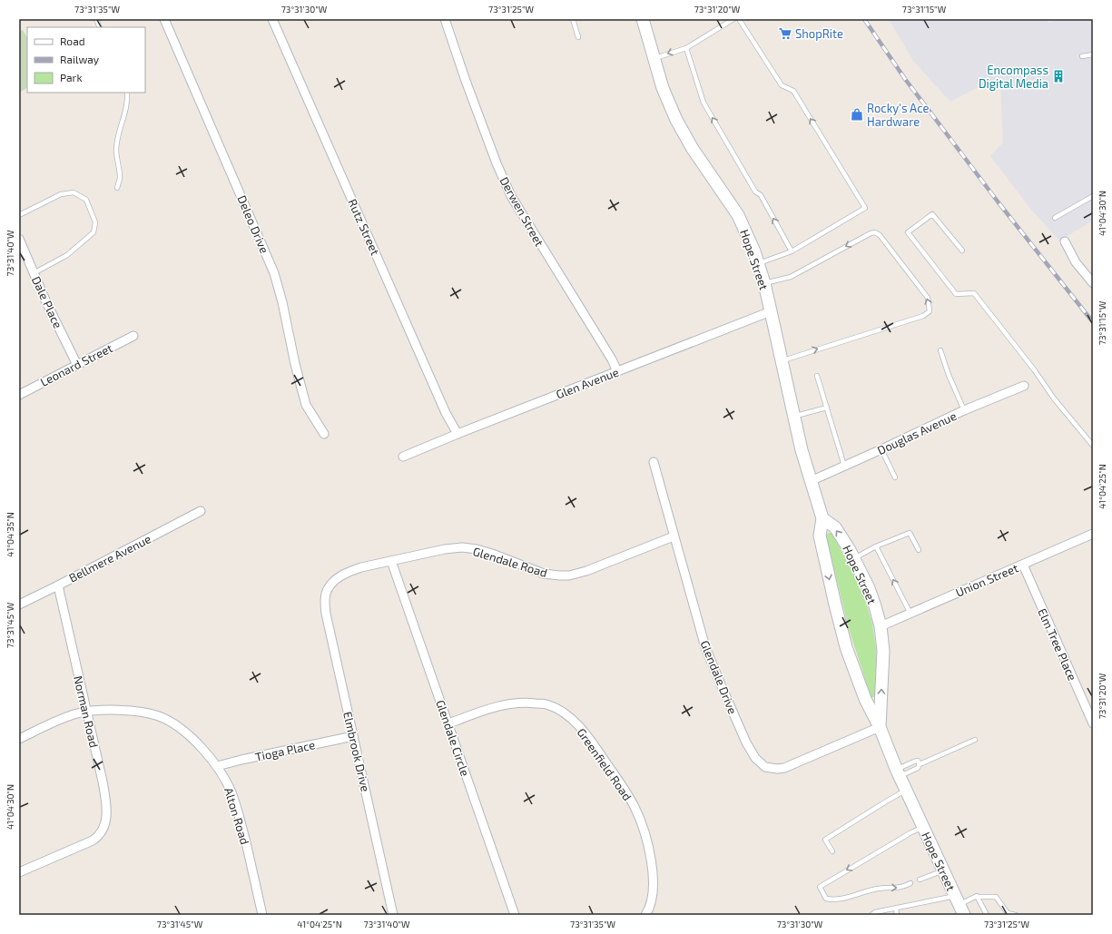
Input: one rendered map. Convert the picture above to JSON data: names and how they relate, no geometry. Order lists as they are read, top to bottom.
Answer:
{
  "streets": {
    "main road": ["Hope Street"],
    "street": [
      "Derwen Street",
      "Deleo Drive",
      "Rutz Street",
      "Dale Place",
      "Leonard Street",
      "Glen Avenue",
      "Douglas Avenue",
      "Bellmere Avenue",
      "Glendale Road",
      "Union Street",
      "Elm Tree Place",
      "Glendale Drive",
      "Norman Road",
      "Glendale Circle",
      "Tioga Place",
      "Elmbrook Drive",
      "Greenfield Road",
      "Alton Road"
    ]
  },
  "crossings": [
    ["Derwen Street", "Glen Avenue"],
    ["Rutz Street", "Glen Avenue"],
    ["Hope Street", "Glen Avenue"],
    ["Hope Street", "Douglas Avenue"],
    ["Hope Street", "Union Street"],
    ["Hope Street", "Glendale Drive"],
    ["Dale Place", "Leonard Street"],
    ["Bellmere Avenue", "Norman Road"],
    ["Glendale Road", "Glendale Drive"],
    ["Glendale Road", "Glendale Circle"],
    ["Glendale Road", "Elmbrook Drive"],
    ["Union Street", "Elm Tree Place"],
    ["Norman Road", "Alton Road"],
    ["Glendale Circle", "Greenfield Road"],
    ["Tioga Place", "Elmbrook Drive"],
    ["Tioga Place", "Alton Road"]
  ],
  "places": {
    "supermarket": ["ShopRite"],
    "building": ["Encompass Digital Media"],
    "shop": ["Rocky's Ace Hardware"]
  },
  "legend": ["Road", "Railway", "Park"],
  "coordinates": [
    "73°31'35\"W",
    "73°31'30\"W",
    "73°31'25\"W",
    "73°31'20\"W",
    "73°31'15\"W",
    "41°04'30\"N",
    "73°31'40\"W",
    "41°04'25\"N",
    "41°04'35\"N",
    "73°31'45\"W"
  ]
}
